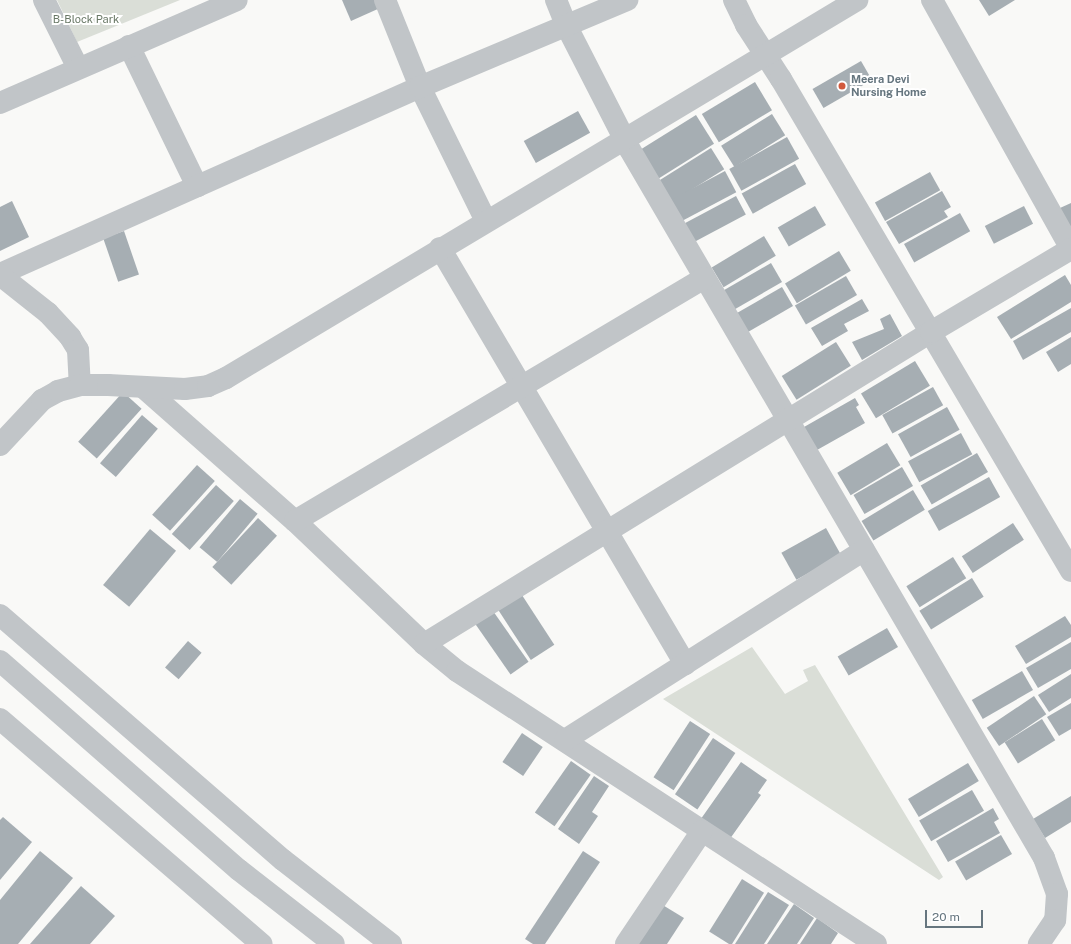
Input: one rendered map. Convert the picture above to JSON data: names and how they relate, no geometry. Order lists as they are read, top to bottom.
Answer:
{
  "parks": ["B-Block Park"],
  "places": ["Meera Devi Nursing Home"],
  "scale_bar": "20 m"
}
